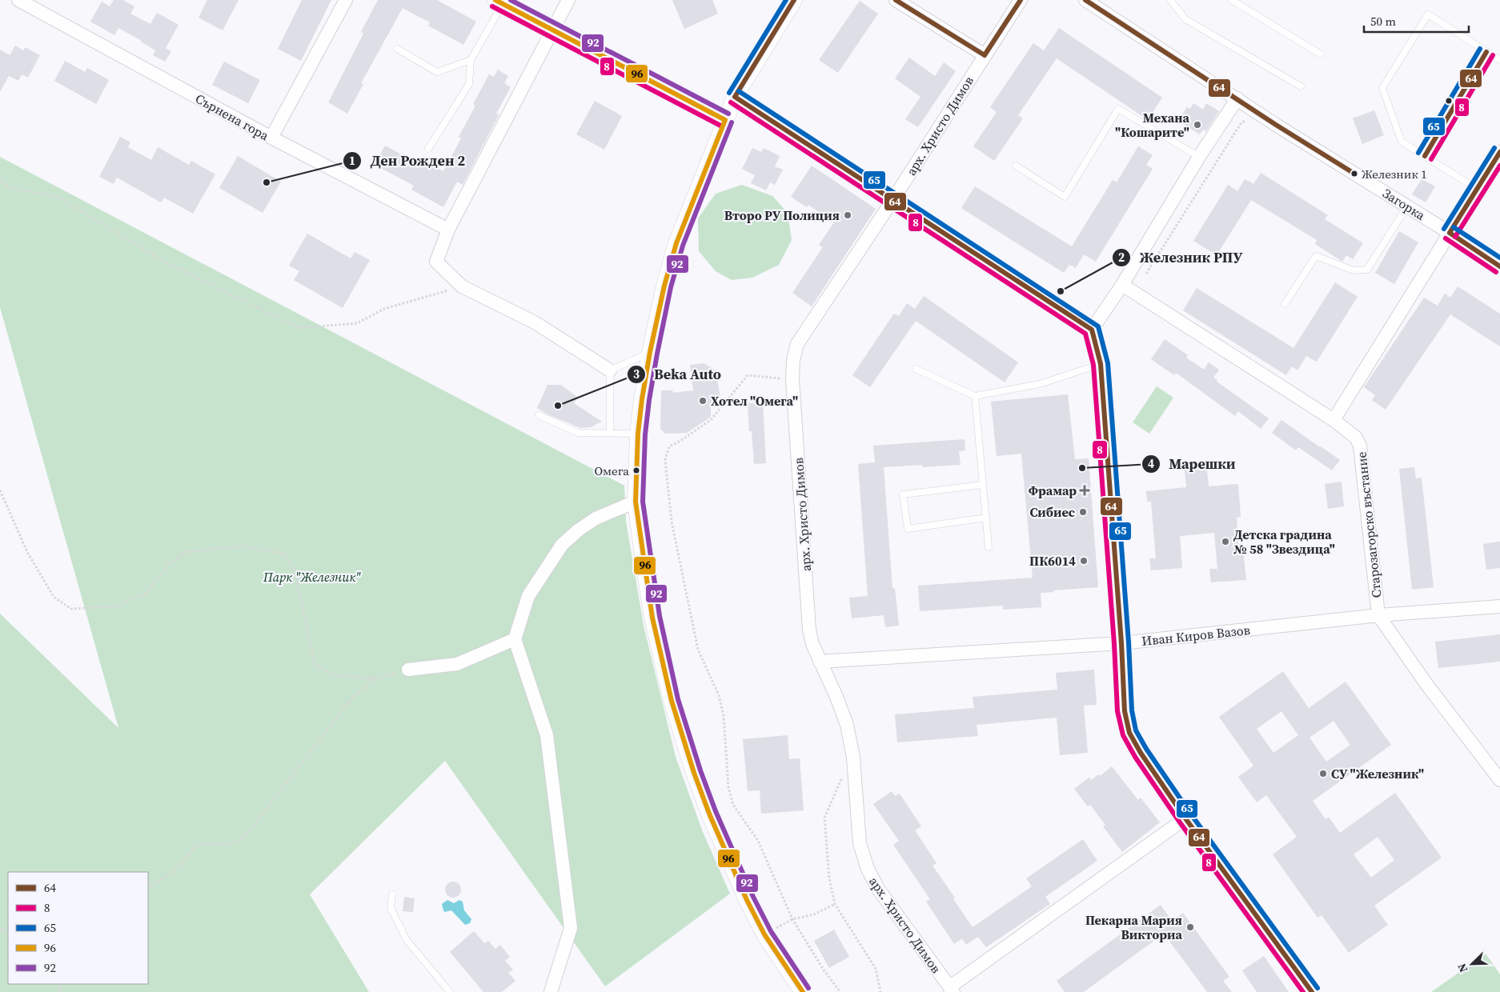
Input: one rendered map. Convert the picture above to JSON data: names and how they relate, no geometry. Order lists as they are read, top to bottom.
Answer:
{
  "streets": {
    "street": [
      "Сърнена гора",
      "арх. Христо Димов",
      "Загорка",
      "Старозагорско въстание",
      "Иван Киров Вазов"
    ]
  },
  "crossings": [
    ["арх. Христо Димов", "Иван Киров Вазов"],
    ["Старозагорско въстание", "Иван Киров Вазов"]
  ],
  "parks": ["Парк \"Железник\""],
  "places": {
    "other": [
      "Механа \"Кошарите\"",
      "Железник 1",
      "Ден Рожден 2",
      "Второ РУ Полиция",
      "Железник РПУ",
      "Хотел \"Омега\"",
      "Beka Auto",
      "Марешки",
      "Омега",
      "Сибиес",
      "Детска градина № 58 \"Звездица\"",
      "ПК6014",
      "СУ \"Железник\"",
      "Пекарна Мария Викториа"
    ],
    "health": ["Фрамар"]
  },
  "lines": [
    "transit line 64",
    "transit line 65",
    "transit line 96",
    "transit line 92",
    "transit line 8"
  ],
  "legend": [
    "64",
    "8",
    "65",
    "96",
    "92"
  ],
  "scale_bar": "50 m",
  "north": "bottom left"
}
